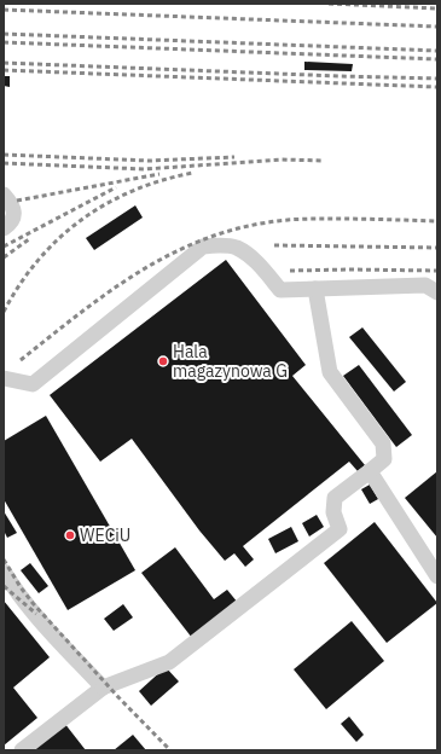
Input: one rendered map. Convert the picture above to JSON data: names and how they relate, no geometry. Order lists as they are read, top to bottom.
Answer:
{
  "places": ["Hala magazynowa G", "WECiU"]
}
